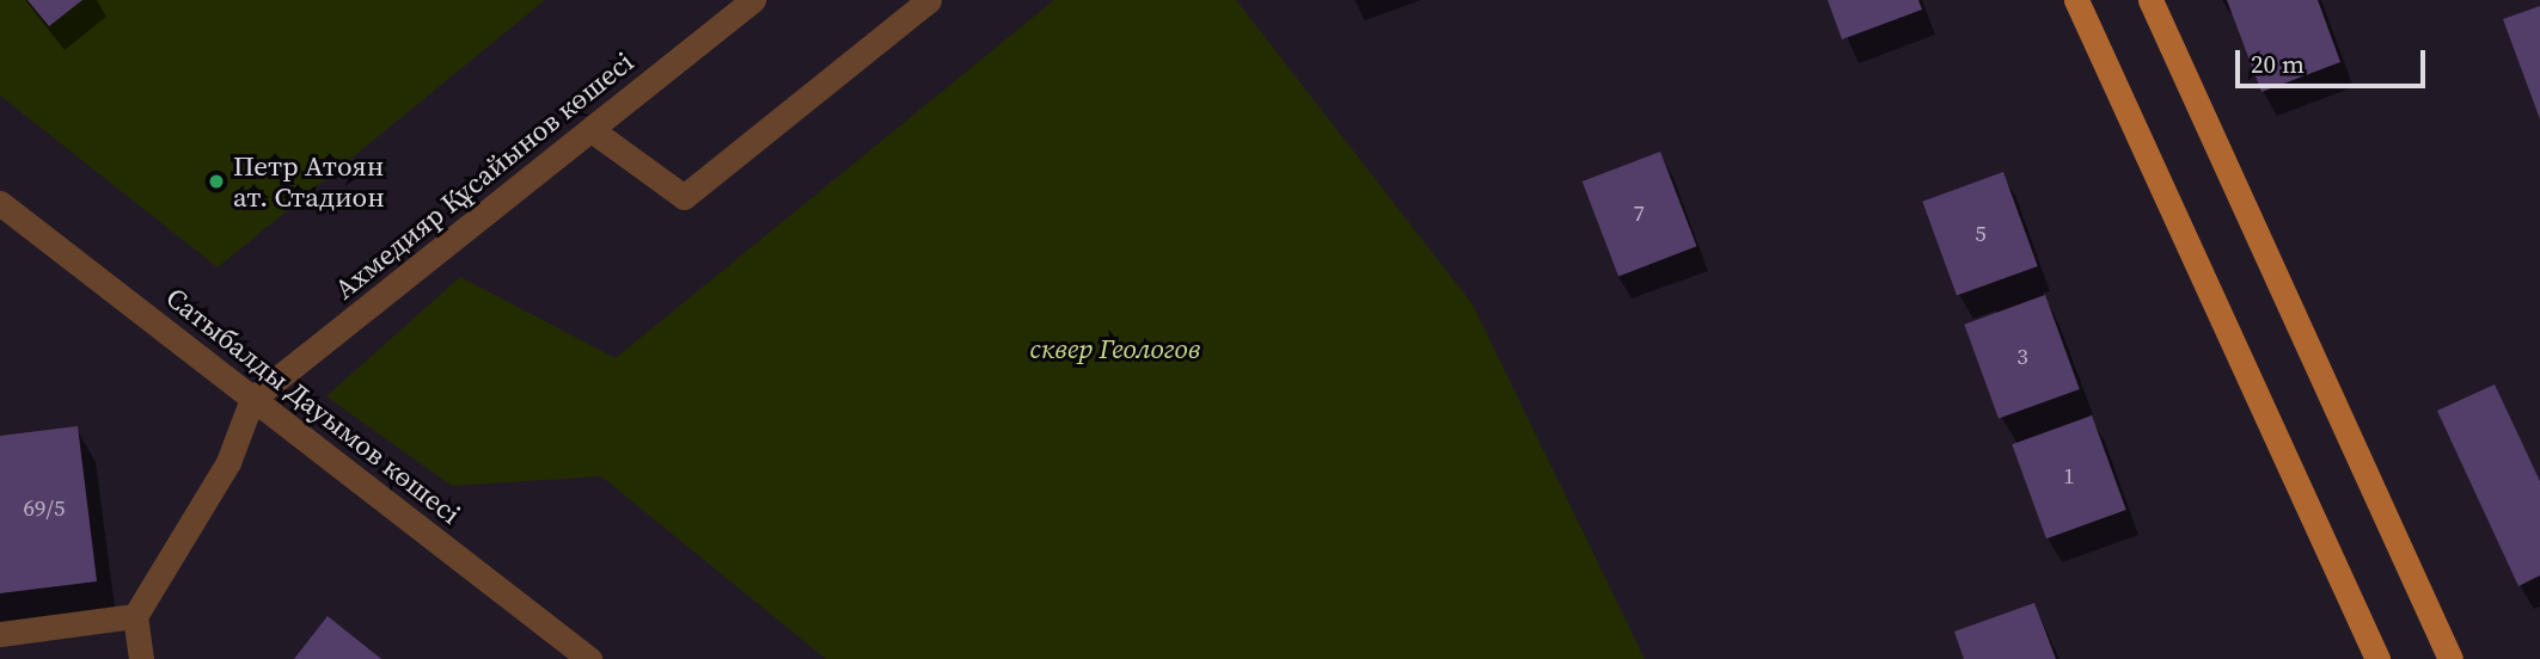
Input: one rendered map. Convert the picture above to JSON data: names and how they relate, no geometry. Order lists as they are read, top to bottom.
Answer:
{
  "streets": {
    "street": ["Ахмедияр Құсайынов көшесі", "Сатыбалды Дауымов көшесі"]
  },
  "crossings": [
    ["Ахмедияр Құсайынов көшесі", "Сатыбалды Дауымов көшесі"]
  ],
  "parks": ["сквер Геологов"],
  "places": ["Петр Атоян ат. Стадион"],
  "house_numbers": [
    "7",
    "5",
    "3",
    "1",
    "69/5"
  ],
  "scale_bar": "20 m"
}
